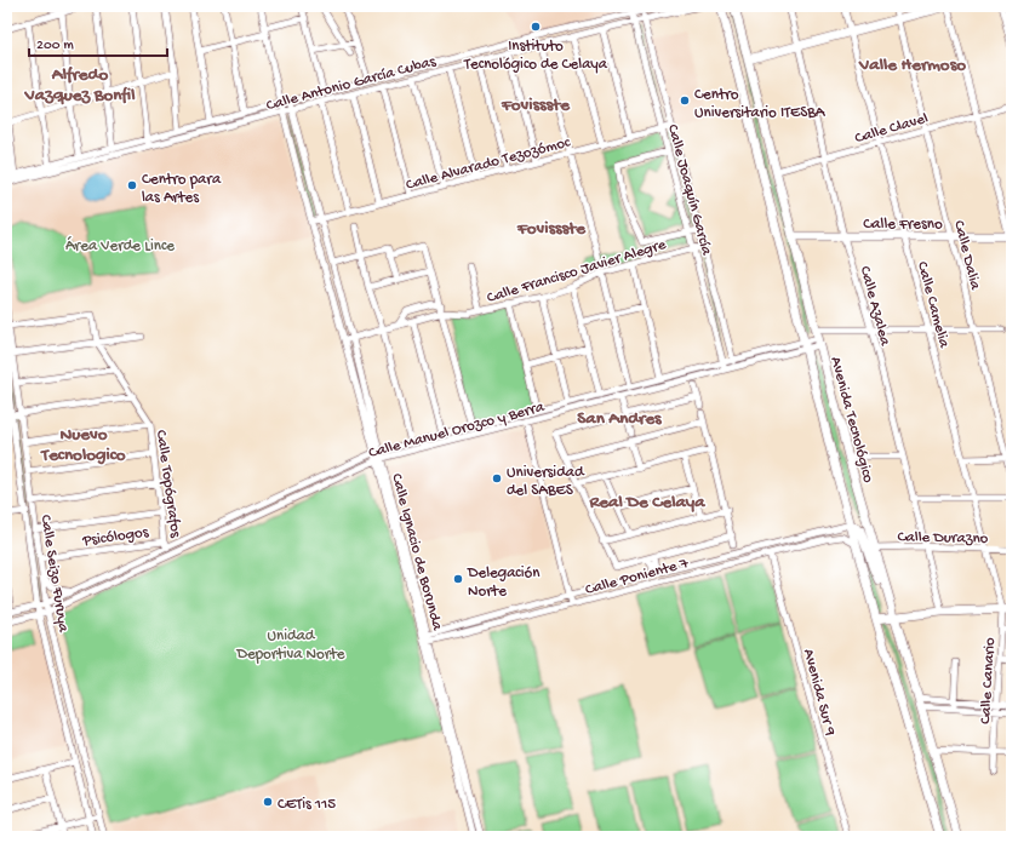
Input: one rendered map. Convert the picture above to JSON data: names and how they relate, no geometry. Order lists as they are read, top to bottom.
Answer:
{
  "streets": {
    "main road": ["Calle Fresno", "Avenida Tecnológico"],
    "street": [
      "Calle Antonio García Cubas",
      "Calle Clavel",
      "Calle Alvarado Tezozómoc",
      "Calle Joaquín García",
      "Calle Dalia",
      "Calle Francisco Javier Alegre",
      "Calle Camelia",
      "Calle Azalea",
      "Calle Manuel Orozco y Berra",
      "Calle Topógrafos",
      "Psicólogos",
      "Calle Durazno",
      "Calle Ignacio de Borunda",
      "Calle Seizo Furuya",
      "Calle Poniente 7",
      "Calle Canario",
      "Avenida Sur 9"
    ]
  },
  "crossings": [
    ["Calle Antonio García Cubas", "Calle Joaquín García"],
    ["Calle Antonio García Cubas", "Calle Ignacio de Borunda"],
    ["Calle Clavel", "Calle Dalia"],
    ["Calle Clavel", "Calle Camelia"],
    ["Calle Clavel", "Calle Azalea"],
    ["Calle Clavel", "Avenida Tecnológico"],
    ["Calle Alvarado Tezozómoc", "Calle Joaquín García"],
    ["Calle Alvarado Tezozómoc", "Calle Ignacio de Borunda"],
    ["Calle Joaquín García", "Calle Francisco Javier Alegre"],
    ["Calle Joaquín García", "Calle Manuel Orozco y Berra"],
    ["Calle Fresno", "Calle Dalia"],
    ["Calle Fresno", "Calle Camelia"],
    ["Calle Fresno", "Calle Azalea"],
    ["Calle Fresno", "Avenida Tecnológico"],
    ["Calle Dalia", "Calle Manuel Orozco y Berra"],
    ["Calle Francisco Javier Alegre", "Calle Ignacio de Borunda"],
    ["Calle Camelia", "Calle Manuel Orozco y Berra"],
    ["Calle Camelia", "Calle Durazno"],
    ["Calle Camelia", "Calle Canario"],
    ["Calle Azalea", "Calle Manuel Orozco y Berra"],
    ["Calle Azalea", "Calle Durazno"],
    ["Avenida Tecnológico", "Calle Manuel Orozco y Berra"],
    ["Avenida Tecnológico", "Calle Durazno"],
    ["Avenida Tecnológico", "Calle Poniente 7"],
    ["Calle Manuel Orozco y Berra", "Calle Topógrafos"],
    ["Calle Manuel Orozco y Berra", "Psicólogos"],
    ["Calle Manuel Orozco y Berra", "Calle Ignacio de Borunda"],
    ["Calle Manuel Orozco y Berra", "Calle Seizo Furuya"],
    ["Calle Topógrafos", "Psicólogos"],
    ["Calle Topógrafos", "Calle Seizo Furuya"],
    ["Psicólogos", "Calle Seizo Furuya"],
    ["Calle Ignacio de Borunda", "Calle Poniente 7"],
    ["Calle Poniente 7", "Avenida Sur 9"]
  ],
  "districts": [
    "Valle Hermoso",
    "Alfredo Vazquez Bonfil",
    "Fovissste",
    "Fovissste",
    "San Andres",
    "Nuevo Tecnologico",
    "Real De Celaya"
  ],
  "parks": ["Área Verde Lince", "Unidad Deportiva Norte"],
  "places": [
    "Instituto Tecnológico de Celaya",
    "Centro Universitario ITESBA",
    "Centro para las Artes",
    "Universidad del SABES",
    "Delegación Norte",
    "CETis 115"
  ],
  "scale_bar": "200 m"
}
